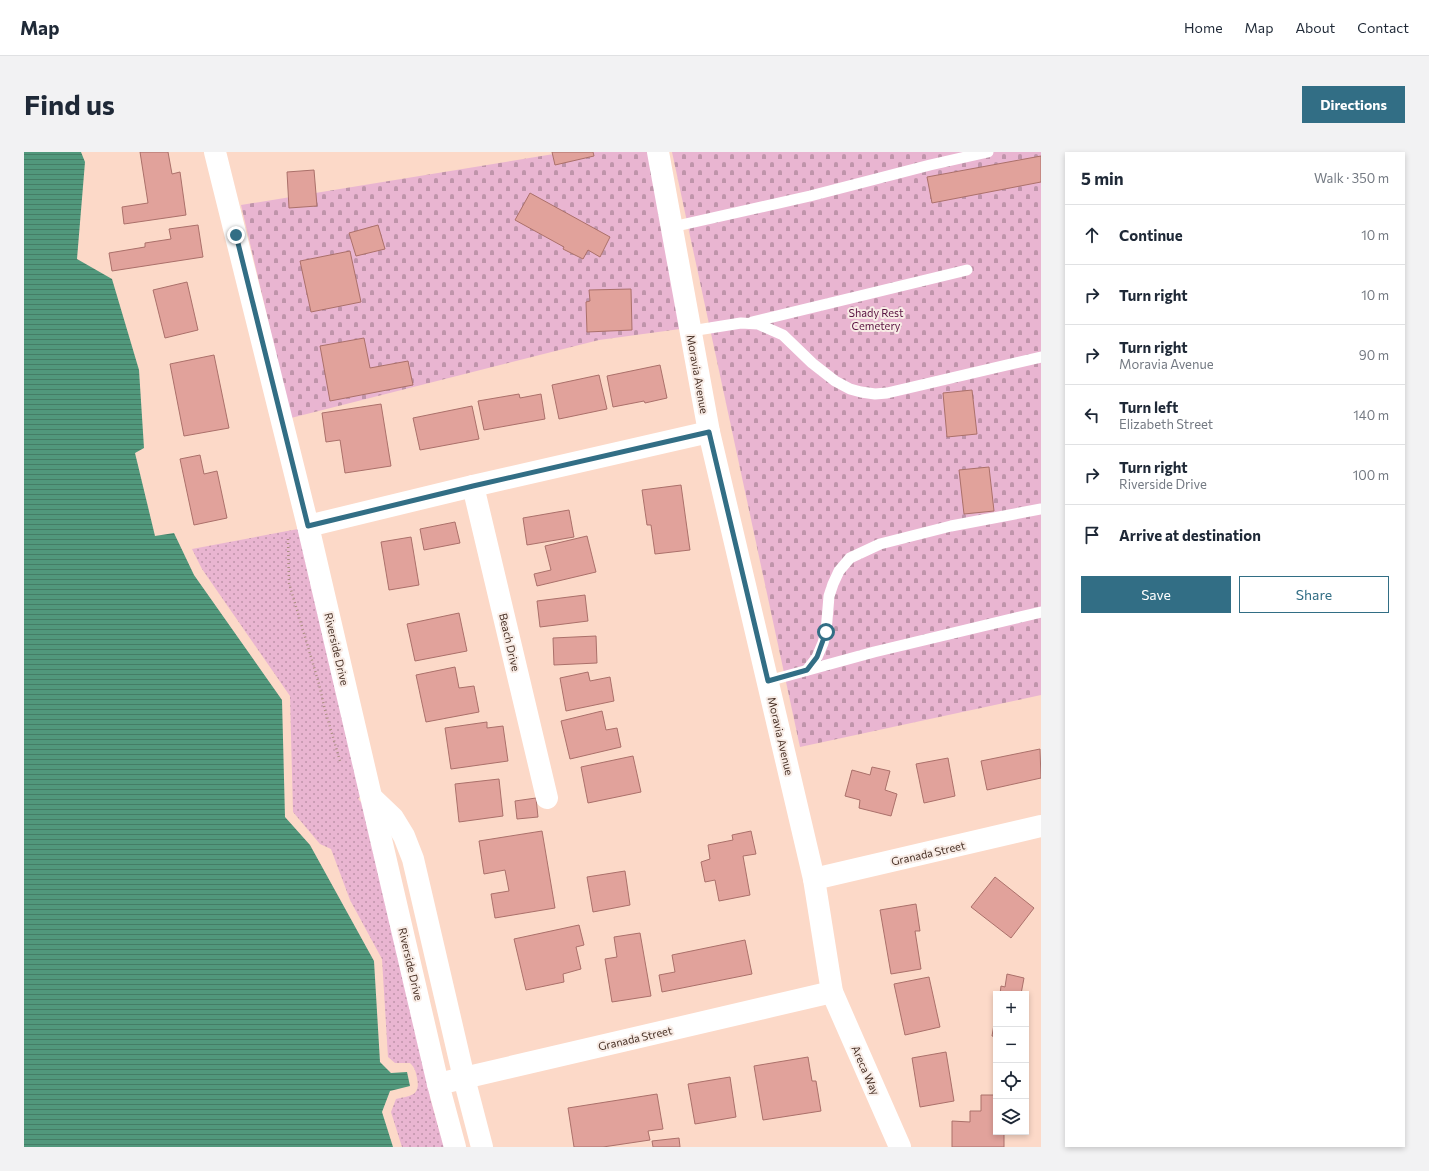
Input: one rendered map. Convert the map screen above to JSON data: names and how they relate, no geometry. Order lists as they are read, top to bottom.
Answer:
{
  "streets": {
    "street": [
      "Moravia Avenue",
      "Beach Drive",
      "Riverside Drive",
      "Granada Street",
      "Areca Way"
    ]
  },
  "crossings": [
    ["Moravia Avenue", "Granada Street"],
    ["Moravia Avenue", "Areca Way"],
    ["Riverside Drive", "Granada Street"],
    ["Granada Street", "Areca Way"]
  ],
  "parks": ["Shady Rest Cemetery"],
  "page": {
    "header": "Map",
    "nav": [
      "Home",
      "Map",
      "About",
      "Contact"
    ],
    "buttons": [
      "Directions",
      ["Save", "Share"]
    ],
    "title": "Find us",
    "heading": ["5 min", "Walk · 350 m"],
    "list": [
      ["Continue", "10 m"],
      ["Turn right", "10 m"],
      ["Turn right", "Moravia Avenue", "90 m"],
      ["Turn left", "Elizabeth Street", "140 m"],
      ["Turn right", "Riverside Drive", "100 m"],
      "Arrive at destination"
    ],
    "map_buttons": ["+", "−"]
  }
}
